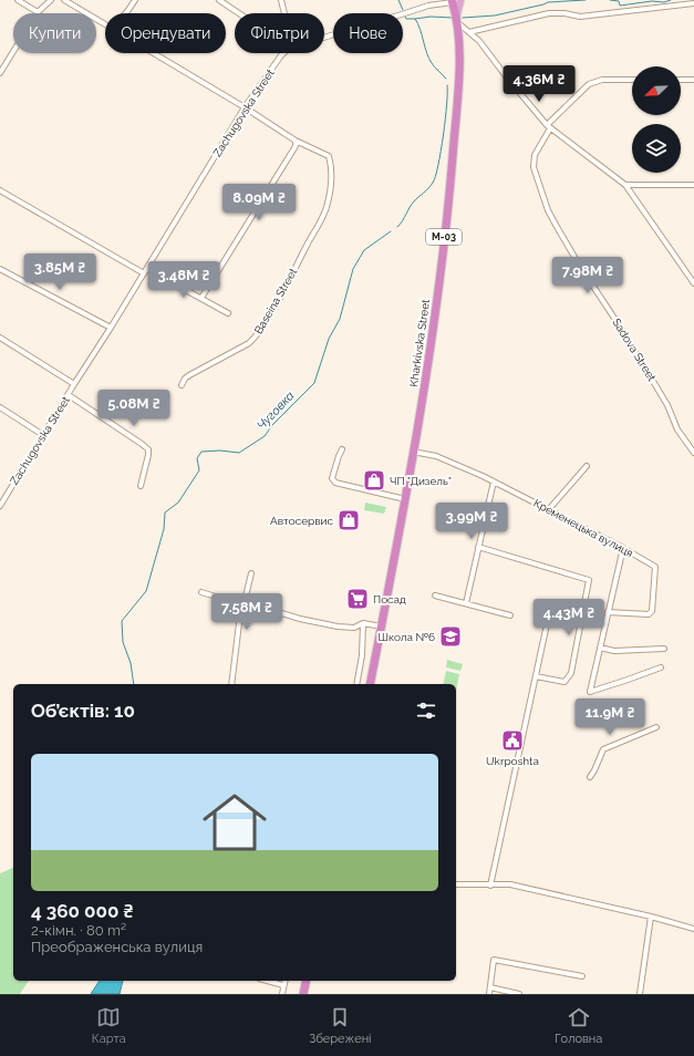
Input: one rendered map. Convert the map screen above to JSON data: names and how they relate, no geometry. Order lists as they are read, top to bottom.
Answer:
{
  "streets": {
    "highway": ["М-03", "Kharkivska Street"],
    "street": [
      "Zachugovska Street",
      "Baseina Street",
      "Sadova Street",
      "Кременецька вулиця"
    ]
  },
  "crossings": [
    ["М-03", "Kharkivska Street"],
    ["Kharkivska Street", "Кременецька вулиця"]
  ],
  "water": ["Чуговка"],
  "places": {
    "shop": ["ЧП \"Дизель\"", "Автосервис"],
    "supermarket": ["Посад"],
    "school or university": ["Школа №6"],
    "public building": ["Ukrposhta"]
  },
  "north": "bottom left",
  "page": {
    "chip": [
      "Купити",
      "Орендувати",
      "Фільтри",
      "Нове"
    ],
    "price": [
      "4.36M ₴",
      "8.09M ₴",
      "3.85M ₴",
      "7.98M ₴",
      "3.48M ₴",
      "5.08M ₴",
      "3.99M ₴",
      "7.58M ₴",
      "4.43M ₴",
      "11.9M ₴"
    ],
    "heading": "Об’єктів: 10",
    "list": [
      {
        "name": "4 360 000 ₴",
        "note": "2-кімн. · 80 m² · Преображенська вулиця"
      }
    ],
    "tabs": ["Карта", "Збережені", "Головна"]
  }
}
